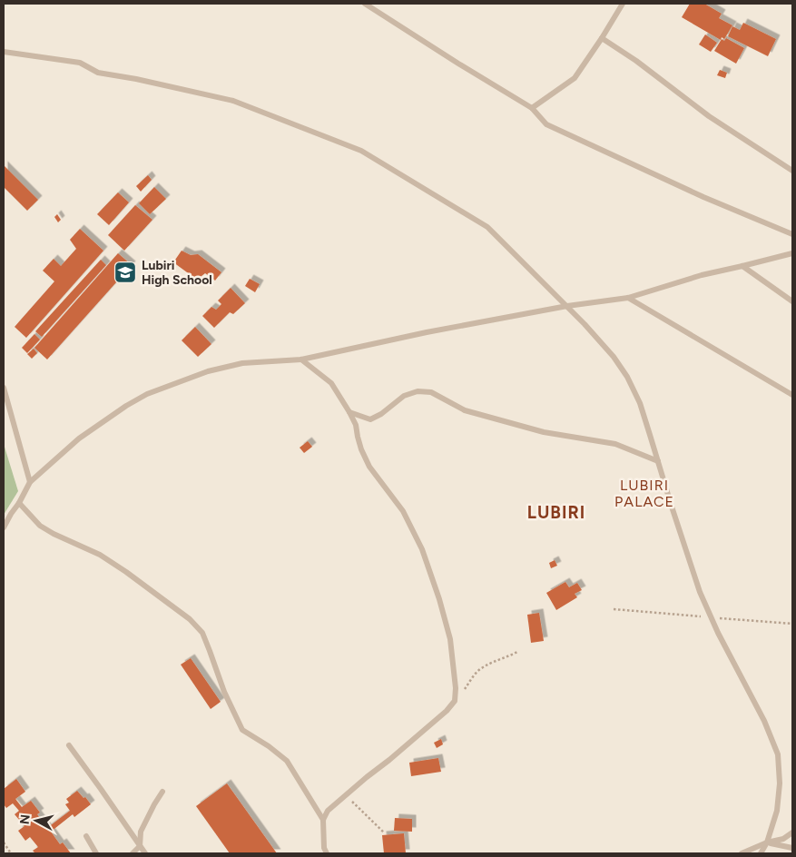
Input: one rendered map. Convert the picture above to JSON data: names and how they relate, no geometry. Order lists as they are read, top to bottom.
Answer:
{
  "districts": ["LUBIRI PALACE", "LUBIRI"],
  "places": {
    "school or university": ["Lubiri High School"]
  },
  "north": "left"
}
